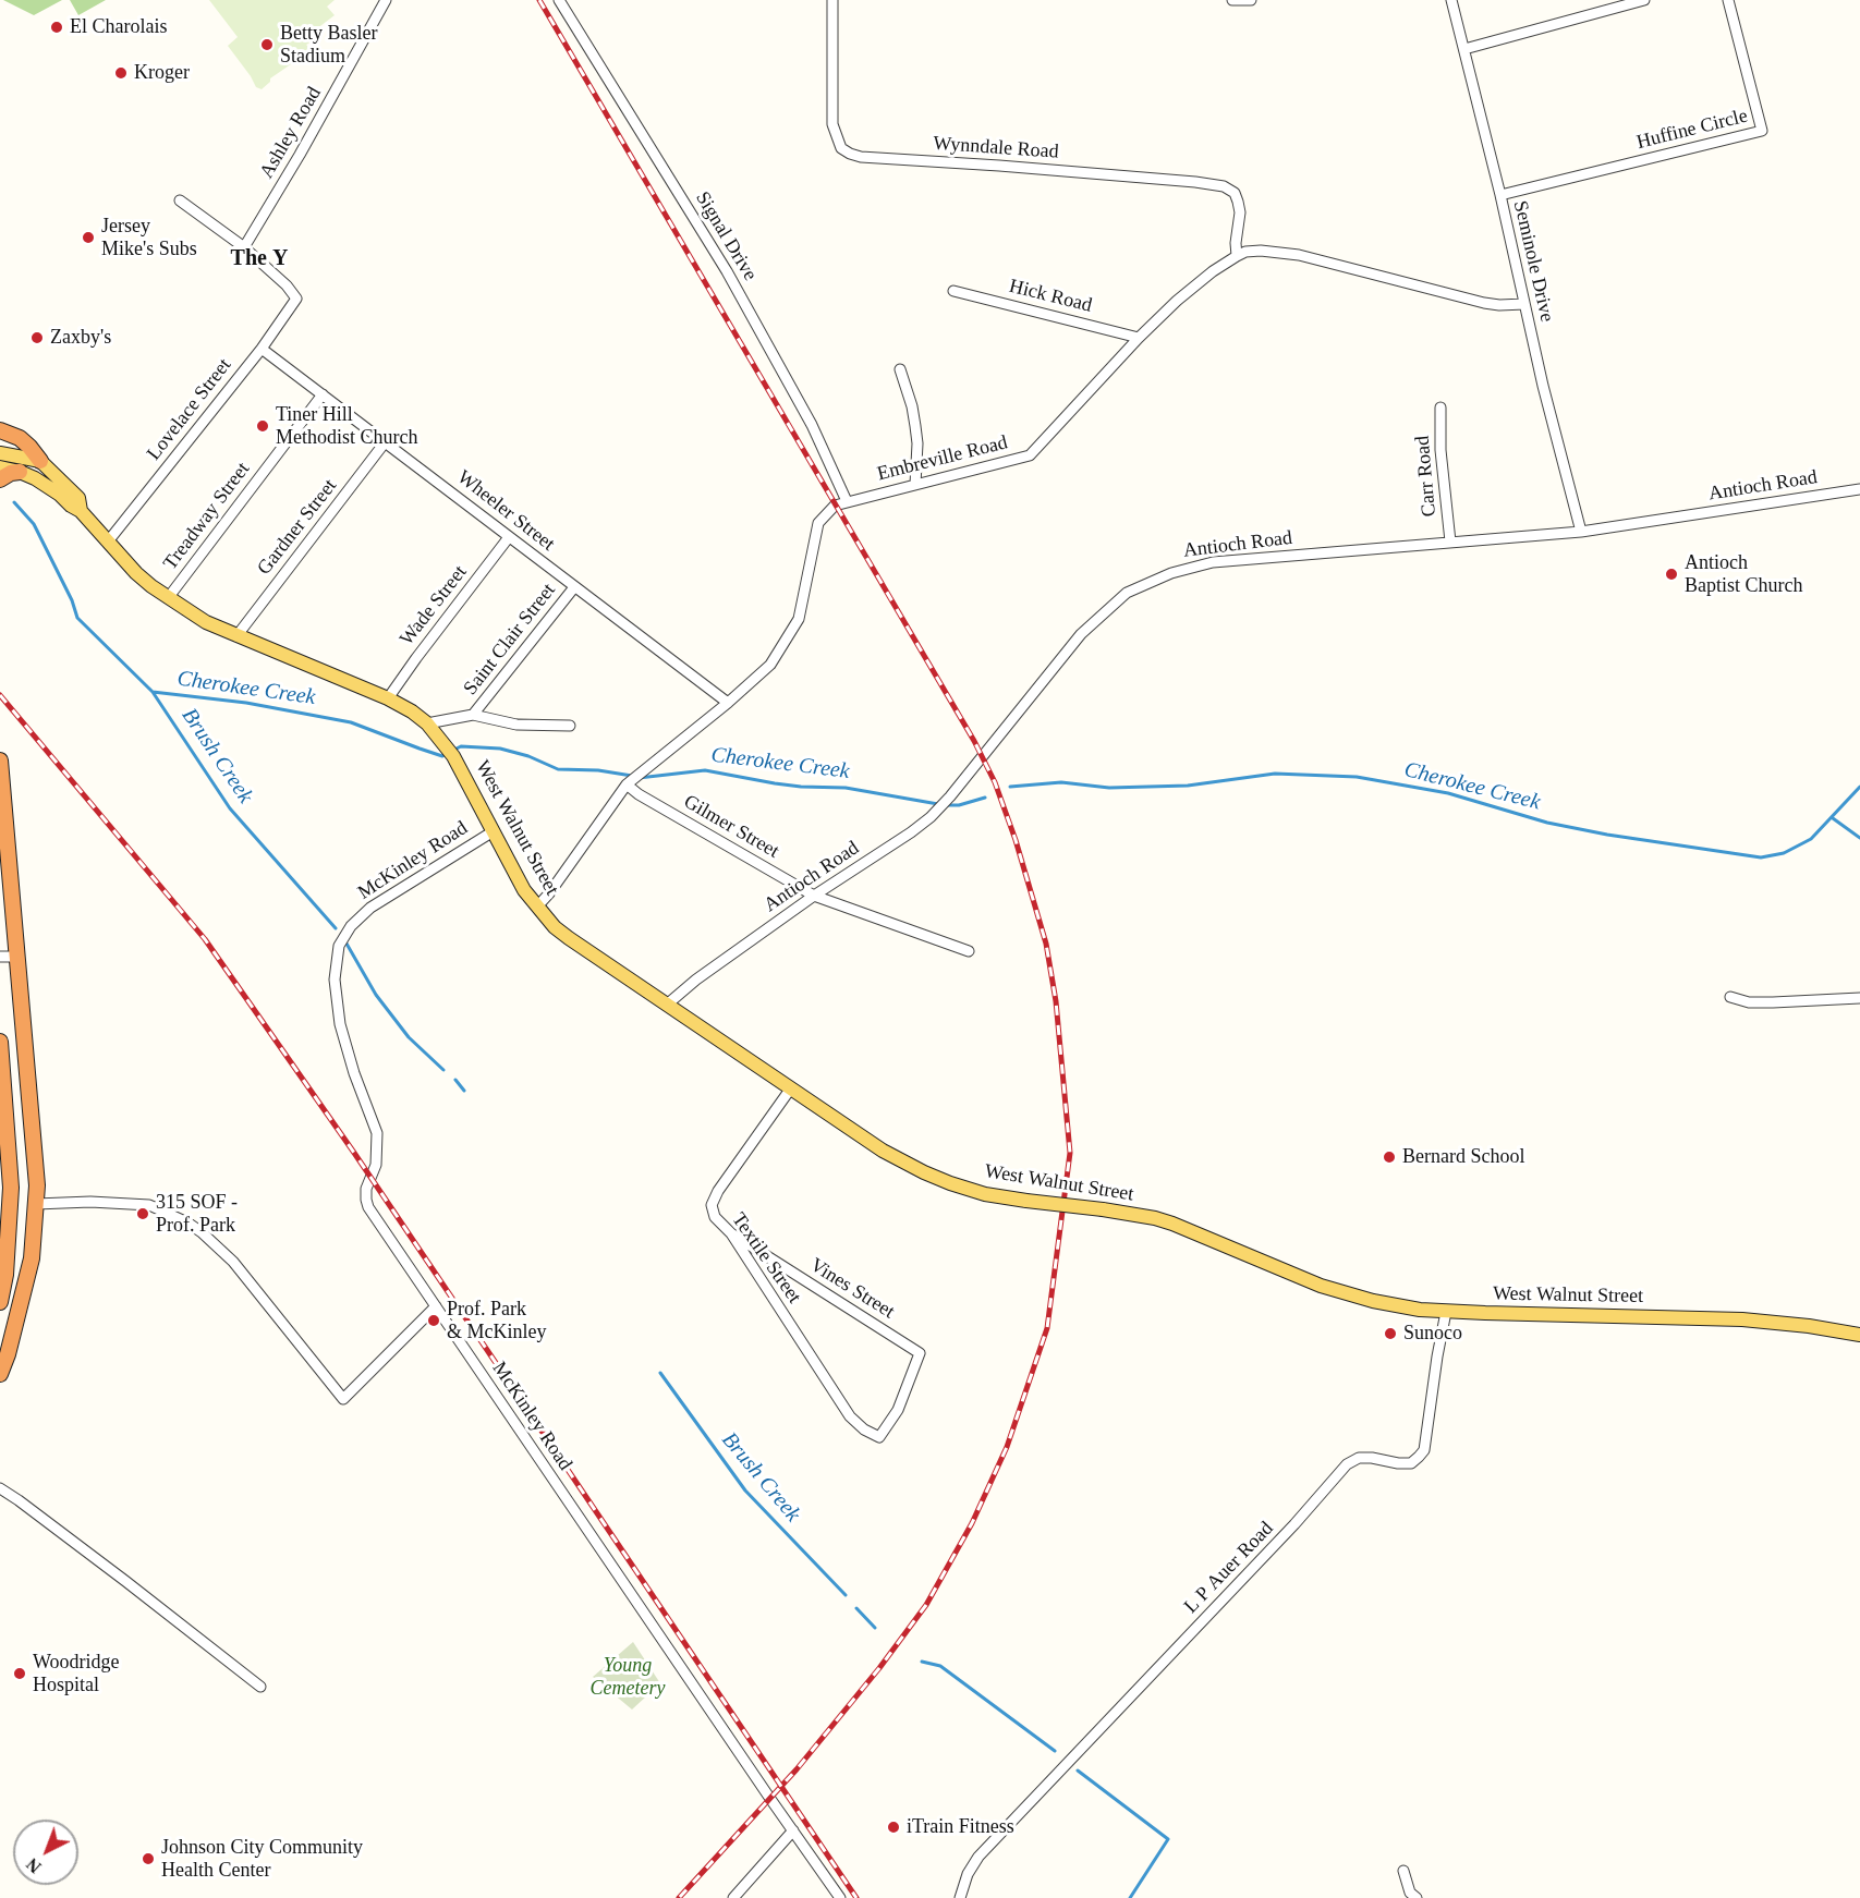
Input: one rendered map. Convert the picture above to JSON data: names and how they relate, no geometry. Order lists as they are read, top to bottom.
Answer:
{
  "streets": {
    "main road": ["West Walnut Street"],
    "street": [
      "Huffine Circle",
      "Ashley Road",
      "Wynndale Road",
      "Signal Drive",
      "Seminole Drive",
      "Hick Road",
      "Lovelace Street",
      "Embreville Road",
      "Carr Road",
      "Antioch Road",
      "Wheeler Street",
      "Treadway Street",
      "Gardner Street",
      "Wade Street",
      "Saint Clair Street",
      "Gilmer Street",
      "McKinley Road",
      "Textile Street",
      "Vines Street",
      "L P Auer Road"
    ]
  },
  "crossings": [
    ["Huffine Circle", "Seminole Drive"],
    ["Ashley Road", "Lovelace Street"],
    ["Wynndale Road", "Embreville Road"],
    ["Signal Drive", "Embreville Road"],
    ["Seminole Drive", "Embreville Road"],
    ["Seminole Drive", "Antioch Road"],
    ["Hick Road", "Embreville Road"],
    ["Lovelace Street", "Wheeler Street"],
    ["Lovelace Street", "West Walnut Street"],
    ["Embreville Road", "Wheeler Street"],
    ["Embreville Road", "Gilmer Street"],
    ["Embreville Road", "West Walnut Street"],
    ["Carr Road", "Antioch Road"],
    ["Antioch Road", "Gilmer Street"],
    ["Antioch Road", "West Walnut Street"],
    ["Wheeler Street", "Treadway Street"],
    ["Wheeler Street", "Gardner Street"],
    ["Wheeler Street", "Wade Street"],
    ["Wheeler Street", "Saint Clair Street"],
    ["Treadway Street", "West Walnut Street"],
    ["Gardner Street", "West Walnut Street"],
    ["Wade Street", "West Walnut Street"],
    ["West Walnut Street", "McKinley Road"],
    ["West Walnut Street", "Textile Street"],
    ["West Walnut Street", "L P Auer Road"],
    ["Textile Street", "Vines Street"]
  ],
  "districts": ["The Y"],
  "water": ["Cherokee Creek", "Brush Creek"],
  "parks": ["Young Cemetery"],
  "places": [
    "El Charolais",
    "Betty Basler Stadium",
    "Kroger",
    "Jersey Mike's Subs",
    "Zaxby's",
    "Tiner Hill Methodist Church",
    "Antioch Baptist Church",
    "Bernard School",
    "315 SOF - Prof. Park",
    "Prof. Park & McKinley",
    "Sunoco",
    "Woodridge Hospital",
    "iTrain Fitness",
    "Johnson City Community Health Center"
  ],
  "north": "bottom left"
}
